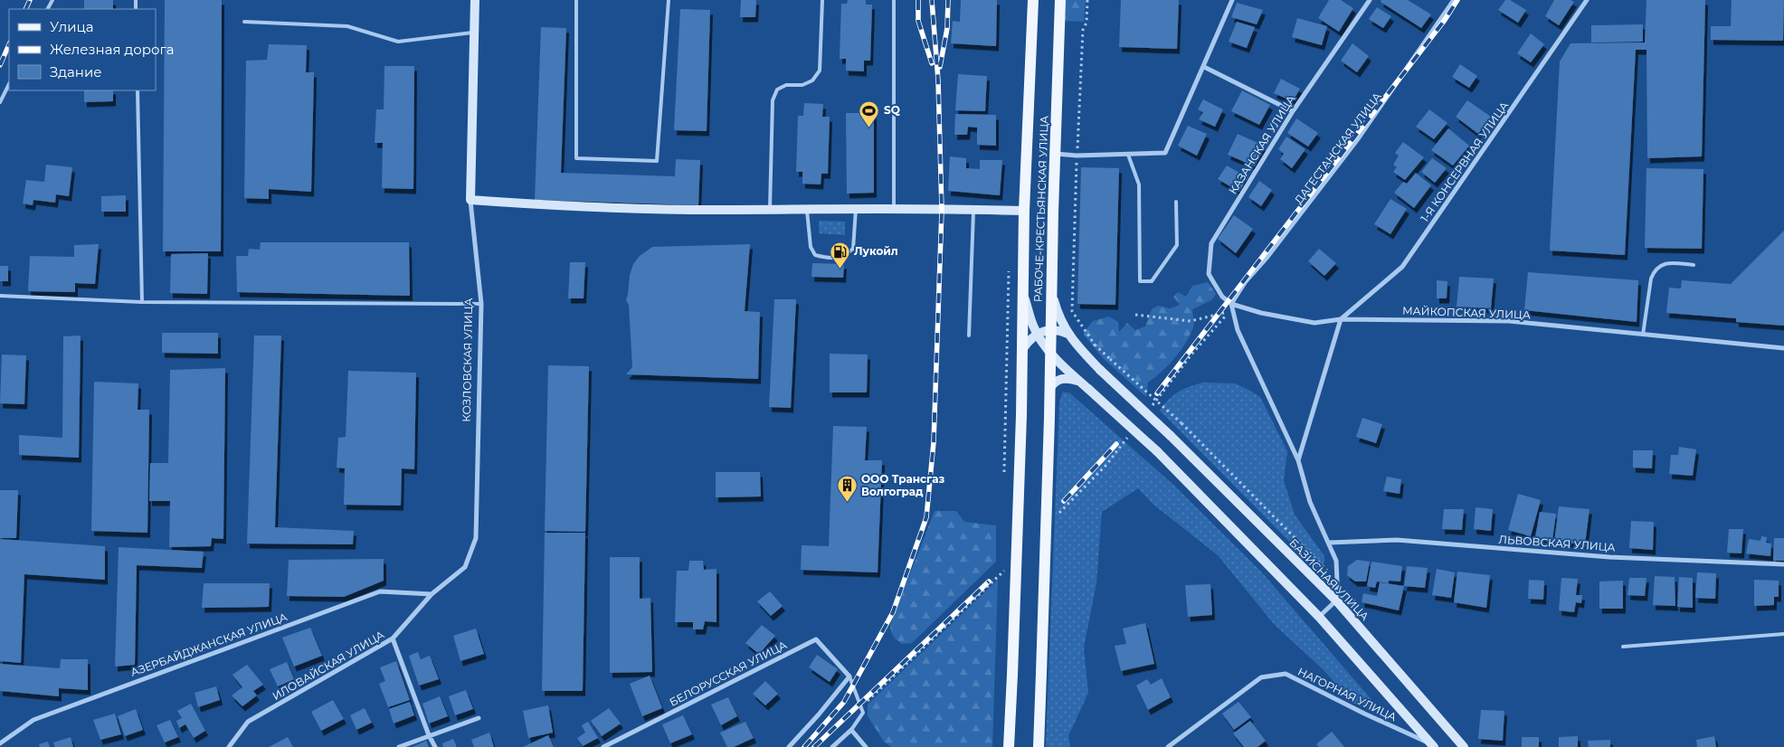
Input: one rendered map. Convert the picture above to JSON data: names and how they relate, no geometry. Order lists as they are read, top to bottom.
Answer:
{
  "streets": {
    "main road": ["РАБОЧЕ-КРЕСТЬЯНСКАЯ УЛИЦА"],
    "street": [
      "КАЗАНСКАЯ УЛИЦА",
      "ДАГЕСТАНСКАЯ УЛИЦА",
      "1-Я КОНСЕРВНАЯ УЛИЦА",
      "МАЙКОПСКАЯ УЛИЦА",
      "КОЗЛОВСКАЯ УЛИЦА",
      "ЛЬВОВСКАЯ УЛИЦА",
      "БАЗИСНАЯ УЛИЦА",
      "АЗЕРБАЙДЖАНСКАЯ УЛИЦА",
      "ИЛОВАЙСКАЯ УЛИЦА",
      "БЕЛОРУССКАЯ УЛИЦА",
      "НАГОРНАЯ УЛИЦА"
    ]
  },
  "crossings": [
    ["КАЗАНСКАЯ УЛИЦА", "ДАГЕСТАНСКАЯ УЛИЦА"],
    ["КАЗАНСКАЯ УЛИЦА", "МАЙКОПСКАЯ УЛИЦА"],
    ["ДАГЕСТАНСКАЯ УЛИЦА", "МАЙКОПСКАЯ УЛИЦА"],
    ["1-Я КОНСЕРВНАЯ УЛИЦА", "МАЙКОПСКАЯ УЛИЦА"],
    ["РАБОЧЕ-КРЕСТЬЯНСКАЯ УЛИЦА", "БАЗИСНАЯ УЛИЦА"],
    ["КОЗЛОВСКАЯ УЛИЦА", "АЗЕРБАЙДЖАНСКАЯ УЛИЦА"],
    ["КОЗЛОВСКАЯ УЛИЦА", "ИЛОВАЙСКАЯ УЛИЦА"],
    ["АЗЕРБАЙДЖАНСКАЯ УЛИЦА", "ИЛОВАЙСКАЯ УЛИЦА"]
  ],
  "places": {
    "sports": ["SQ"],
    "fuel station": ["Лукойл"],
    "building": ["ООО Трансгаз Волгоград"]
  },
  "legend": ["Улица", "Железная дорога", "Здание"]
}
